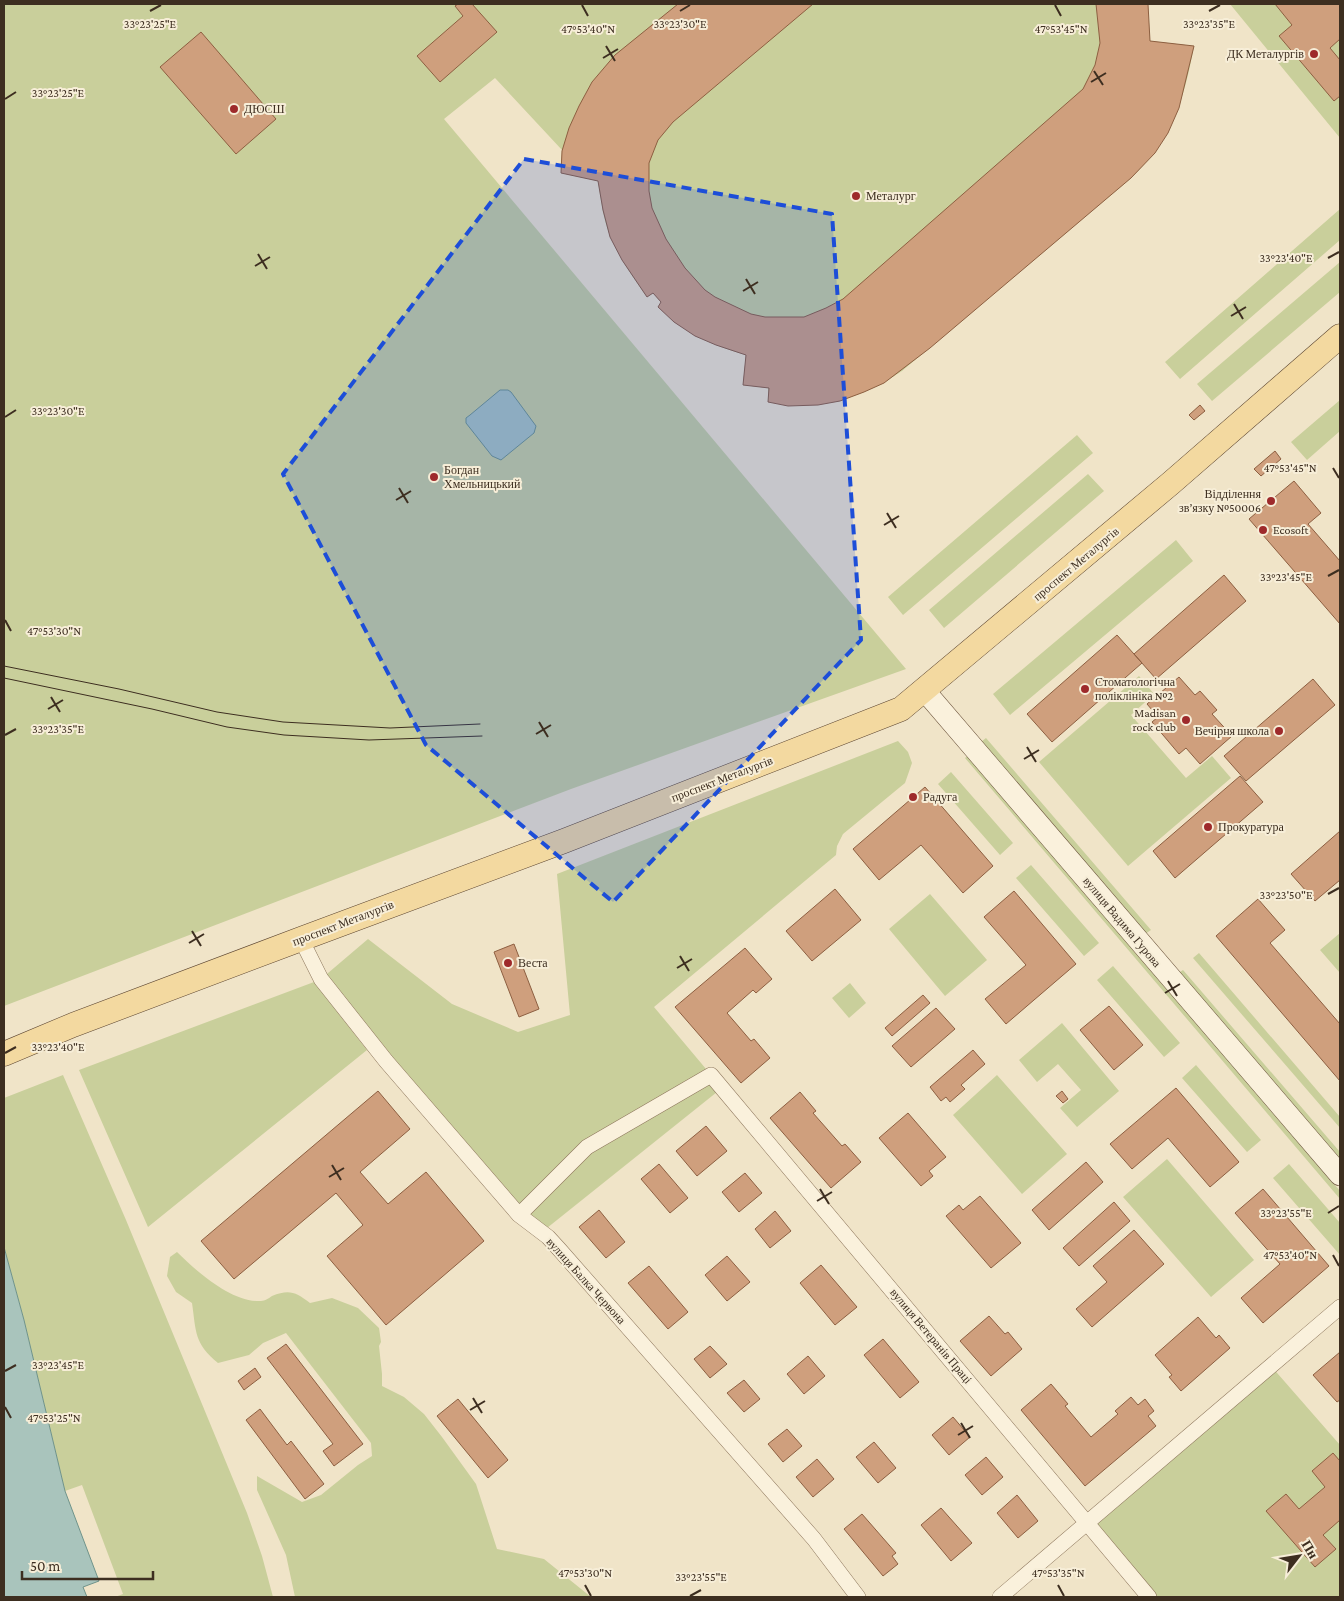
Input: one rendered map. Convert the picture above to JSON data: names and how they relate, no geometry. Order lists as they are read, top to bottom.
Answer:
{
  "streets": {
    "main road": ["проспект Металургів"],
    "street": ["вулиця Вадима Гурова", "вулиця Балка Червона", "вулиця Ветеранів Праці"]
  },
  "crossings": [
    ["проспект Металургів", "вулиця Вадима Гурова"],
    ["проспект Металургів", "вулиця Балка Червона"],
    ["вулиця Балка Червона", "вулиця Ветеранів Праці"]
  ],
  "places": [
    "ДК Металургів",
    "ДЮСШ",
    "Металург",
    "Богдан Хмельницький",
    "Відділення зв’язку №50006",
    "Ecosoft",
    "Стоматологічна поліклініка №2",
    "Madisan rock club",
    "Вечірня школа",
    "Радуга",
    "Прокуратура",
    "Веста"
  ],
  "scale_bar": "50 m",
  "north": "top right",
  "coordinates": [
    "33°23'25\"E",
    "33°23'30\"E",
    "33°23'35\"E",
    "47°53'40\"N",
    "47°53'45\"N",
    "33°23'40\"E",
    "33°23'45\"E",
    "47°53'30\"N",
    "33°23'50\"E",
    "33°23'55\"E",
    "47°53'25\"N",
    "47°53'35\"N"
  ]
}
